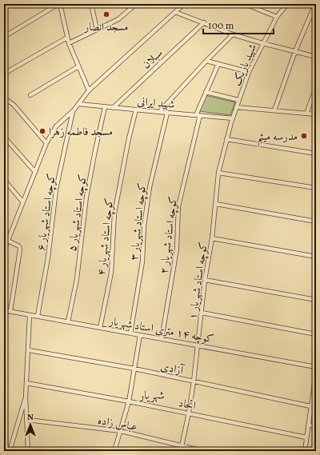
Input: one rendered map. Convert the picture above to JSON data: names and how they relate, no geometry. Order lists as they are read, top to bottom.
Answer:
{
  "streets": {
    "street": [
      "سبلان",
      "شهید باریک",
      "شهید ایرانی",
      "کوچه استاد شهریار ۶",
      "کوچه استاد شهریار ۵",
      "کوچه استاد شهریار ۳",
      "کوچه استاد شهریار ۲",
      "کوچه استاد شهریار ۴",
      "کوچه استاد شهریار ۱",
      "کوچه ۱۴ متری استاد شهریار",
      "آزادی",
      "اتحاد",
      "عباس زاده"
    ]
  },
  "crossings": [
    ["سبلان", "شهید ایرانی"],
    ["شهید باریک", "شهید ایرانی"],
    ["شهید باریک", "کوچه استاد شهریار ۱"],
    ["شهید ایرانی", "کوچه استاد شهریار ۵"],
    ["شهید ایرانی", "کوچه استاد شهریار ۳"],
    ["شهید ایرانی", "کوچه استاد شهریار ۲"],
    ["شهید ایرانی", "کوچه استاد شهریار ۴"],
    ["شهید ایرانی", "کوچه استاد شهریار ۱"],
    ["کوچه استاد شهریار ۶", "کوچه ۱۴ متری استاد شهریار"],
    ["کوچه استاد شهریار ۵", "کوچه ۱۴ متری استاد شهریار"],
    ["کوچه استاد شهریار ۳", "کوچه ۱۴ متری استاد شهریار"],
    ["کوچه استاد شهریار ۲", "کوچه ۱۴ متری استاد شهریار"],
    ["کوچه استاد شهریار ۴", "کوچه ۱۴ متری استاد شهریار"],
    ["کوچه استاد شهریار ۱", "کوچه ۱۴ متری استاد شهریار"],
    ["کوچه استاد شهریار ۱", "آزادی"],
    ["کوچه استاد شهریار ۱", "اتحاد"],
    ["کوچه استاد شهریار ۱", "عباس زاده"]
  ],
  "districts": ["شهریار"],
  "places": ["مسجد انصار", "مسجد فاطمه زهرا", "مدرسه میثم"],
  "scale_bar": "100 m",
  "north": "top"
}
